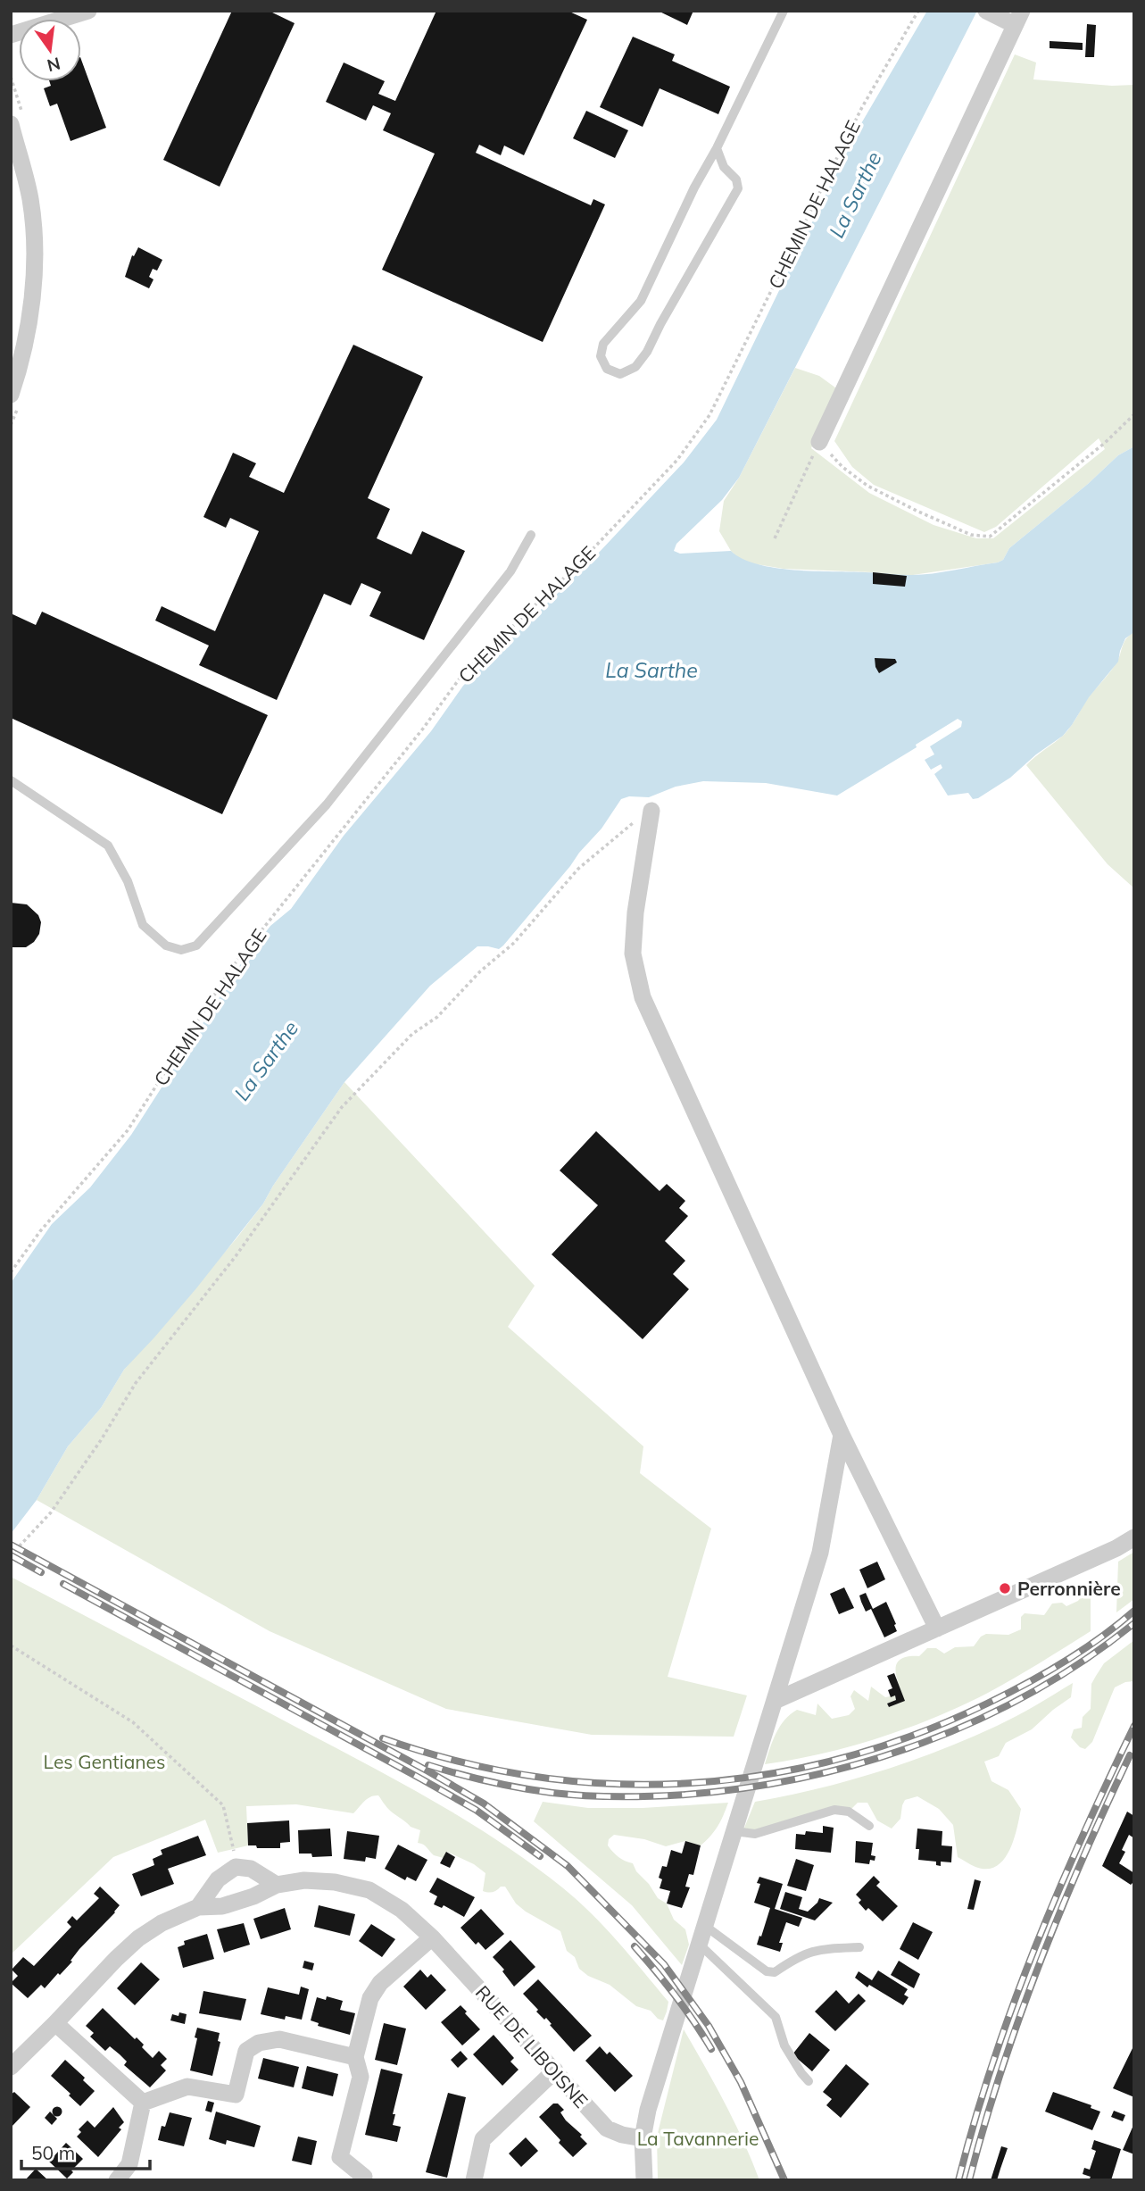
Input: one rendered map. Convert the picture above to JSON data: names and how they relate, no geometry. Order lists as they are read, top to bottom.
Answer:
{
  "streets": {
    "street": ["RUE DE LIBOISNE"],
    "path": ["CHEMIN DE HALAGE"]
  },
  "water": ["La Sarthe"],
  "parks": ["Les Gentianes", "La Tavannerie"],
  "places": ["Perronnière"],
  "scale_bar": "50 m",
  "north": "bottom"
}
